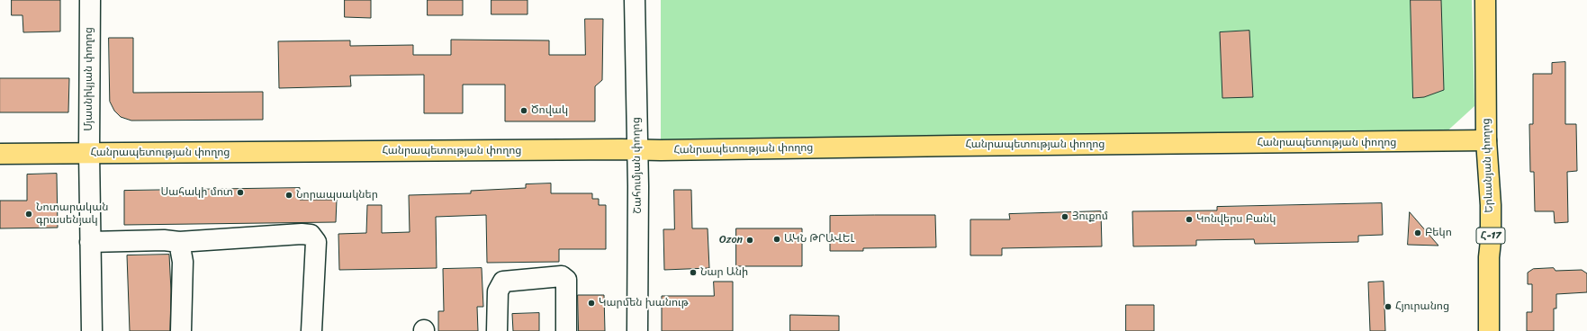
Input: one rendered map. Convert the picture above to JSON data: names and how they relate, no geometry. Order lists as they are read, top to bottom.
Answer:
{
  "streets": {
    "main road": ["Հանրապետության փողոց", "Երևանյան փողոց", "Հ-17"],
    "street": ["Մյասնիկյան փողոց", "Շահումյան փողոց"]
  },
  "crossings": [
    ["Մյասնիկյան փողոց", "Հանրապետության փողոց"],
    ["Հանրապետության փողոց", "Շահումյան փողոց"],
    ["Հանրապետության փողոց", "Երևանյան փողոց"]
  ],
  "places": [
    "Ծովակ",
    "Սահակի մոտ",
    "Նորապսակներ",
    "Նոտարական գրասենյակ",
    "Յուքոմ",
    "Կոնվերս Բանկ",
    "Բեկո",
    "ԱԿՆ ԹՐԱՎԵԼ",
    "Ozon",
    "Նար Անի",
    "Կարմեն խանութ",
    "Հյուրանոց"
  ]
}
